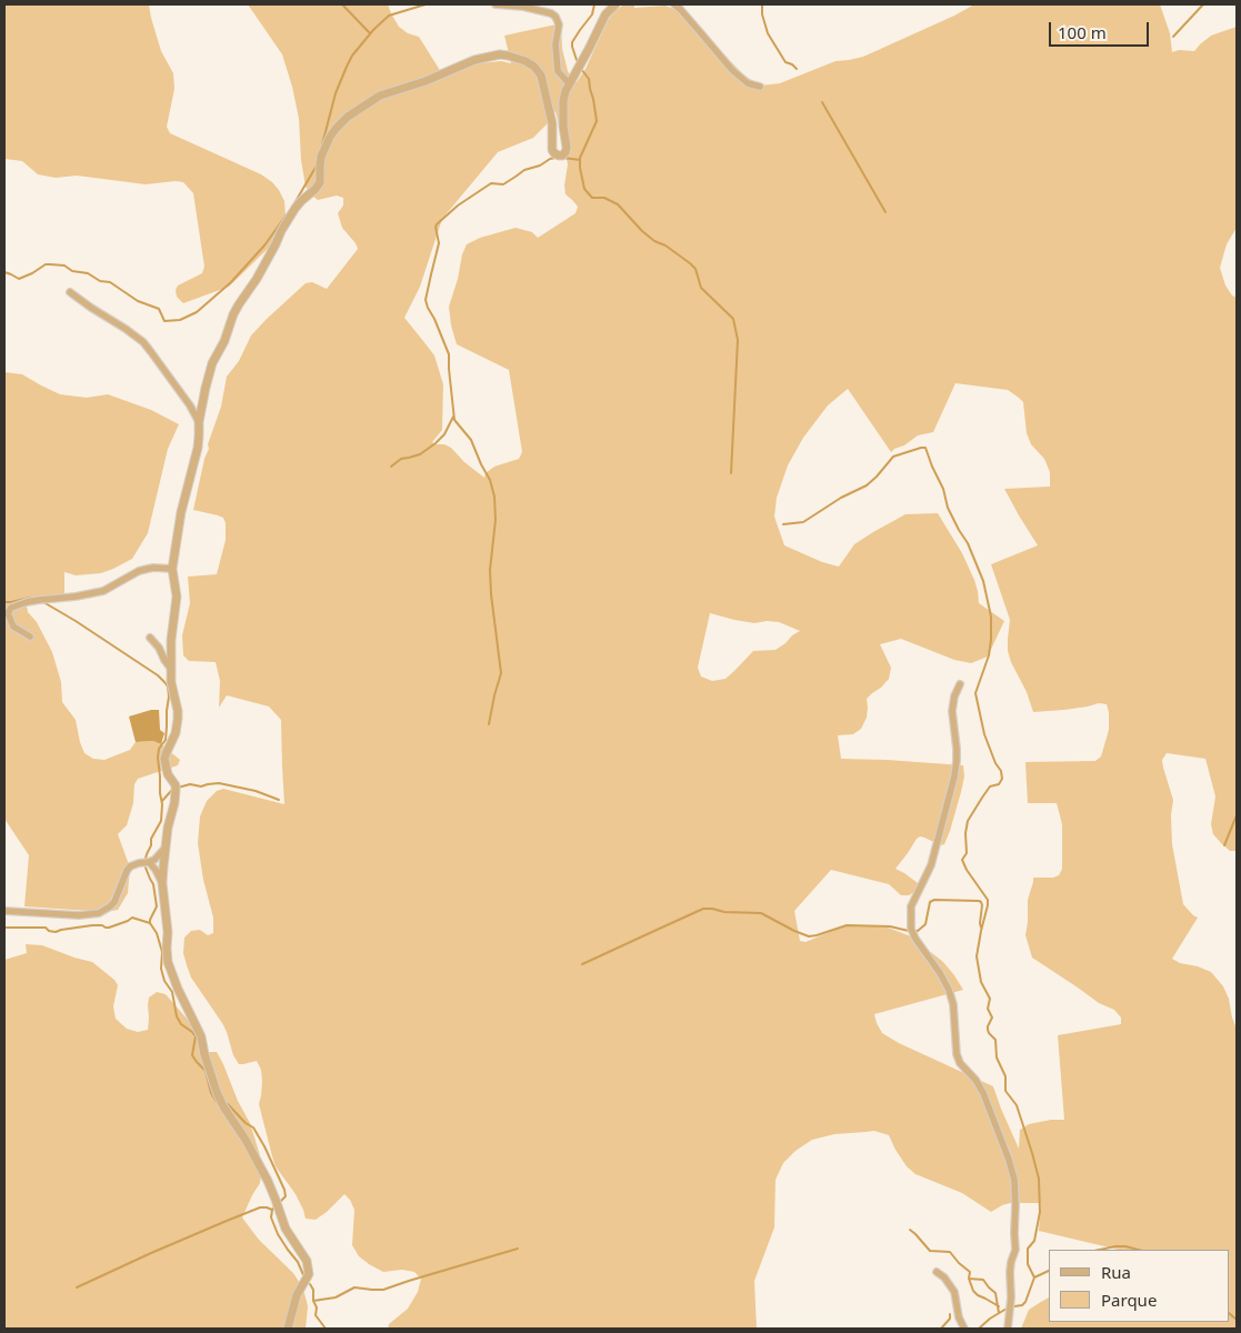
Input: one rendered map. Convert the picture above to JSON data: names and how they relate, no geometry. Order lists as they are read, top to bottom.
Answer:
{
  "legend": ["Rua", "Parque"],
  "scale_bar": "100 m"
}
